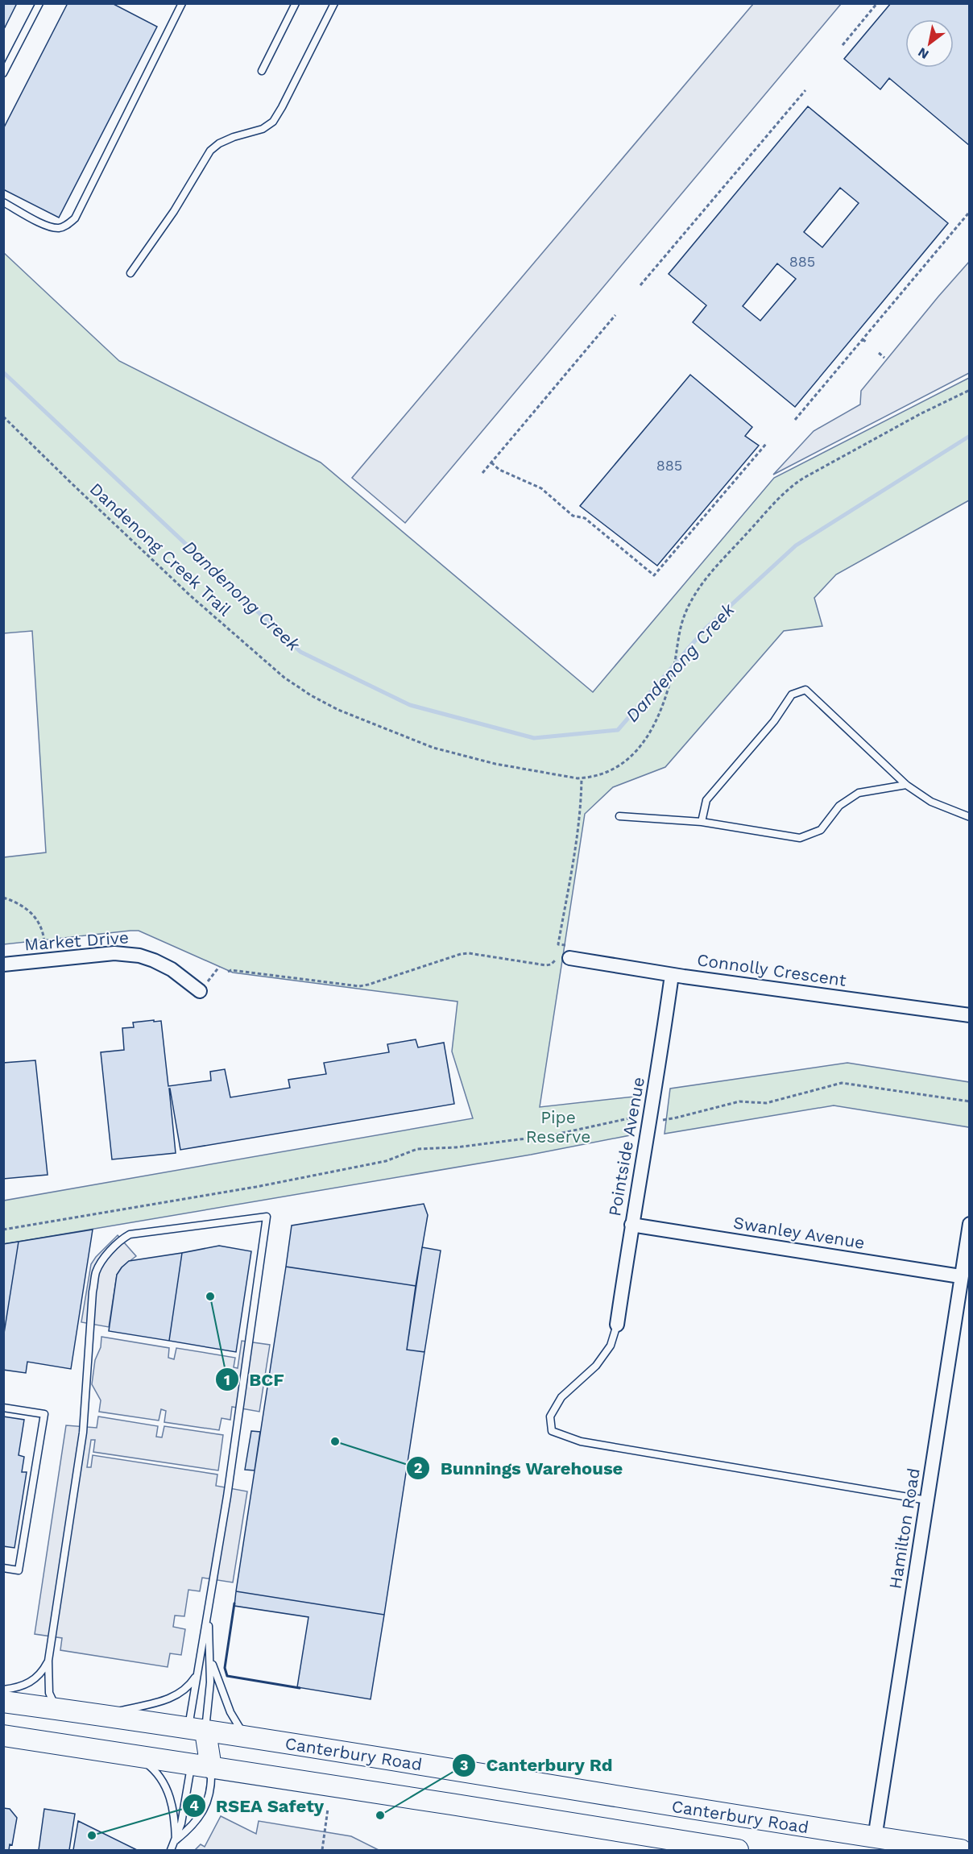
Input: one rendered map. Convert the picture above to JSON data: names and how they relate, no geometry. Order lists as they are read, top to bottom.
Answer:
{
  "streets": {
    "main road": ["Canterbury Road"],
    "street": [
      "Market Drive",
      "Connolly Crescent",
      "Pointside Avenue",
      "Swanley Avenue",
      "Hamilton Road"
    ],
    "path": ["Dandenong Creek Trail"]
  },
  "crossings": [
    ["Connolly Crescent", "Pointside Avenue"],
    ["Pointside Avenue", "Swanley Avenue"],
    ["Swanley Avenue", "Hamilton Road"],
    ["Hamilton Road", "Canterbury Road"]
  ],
  "water": ["Dandenong Creek"],
  "parks": ["Pipe Reserve"],
  "places": [
    "BCF",
    "Bunnings Warehouse",
    "Canterbury Rd",
    "RSEA Safety"
  ],
  "house_numbers": ["885", "885"],
  "north": "bottom left"
}
